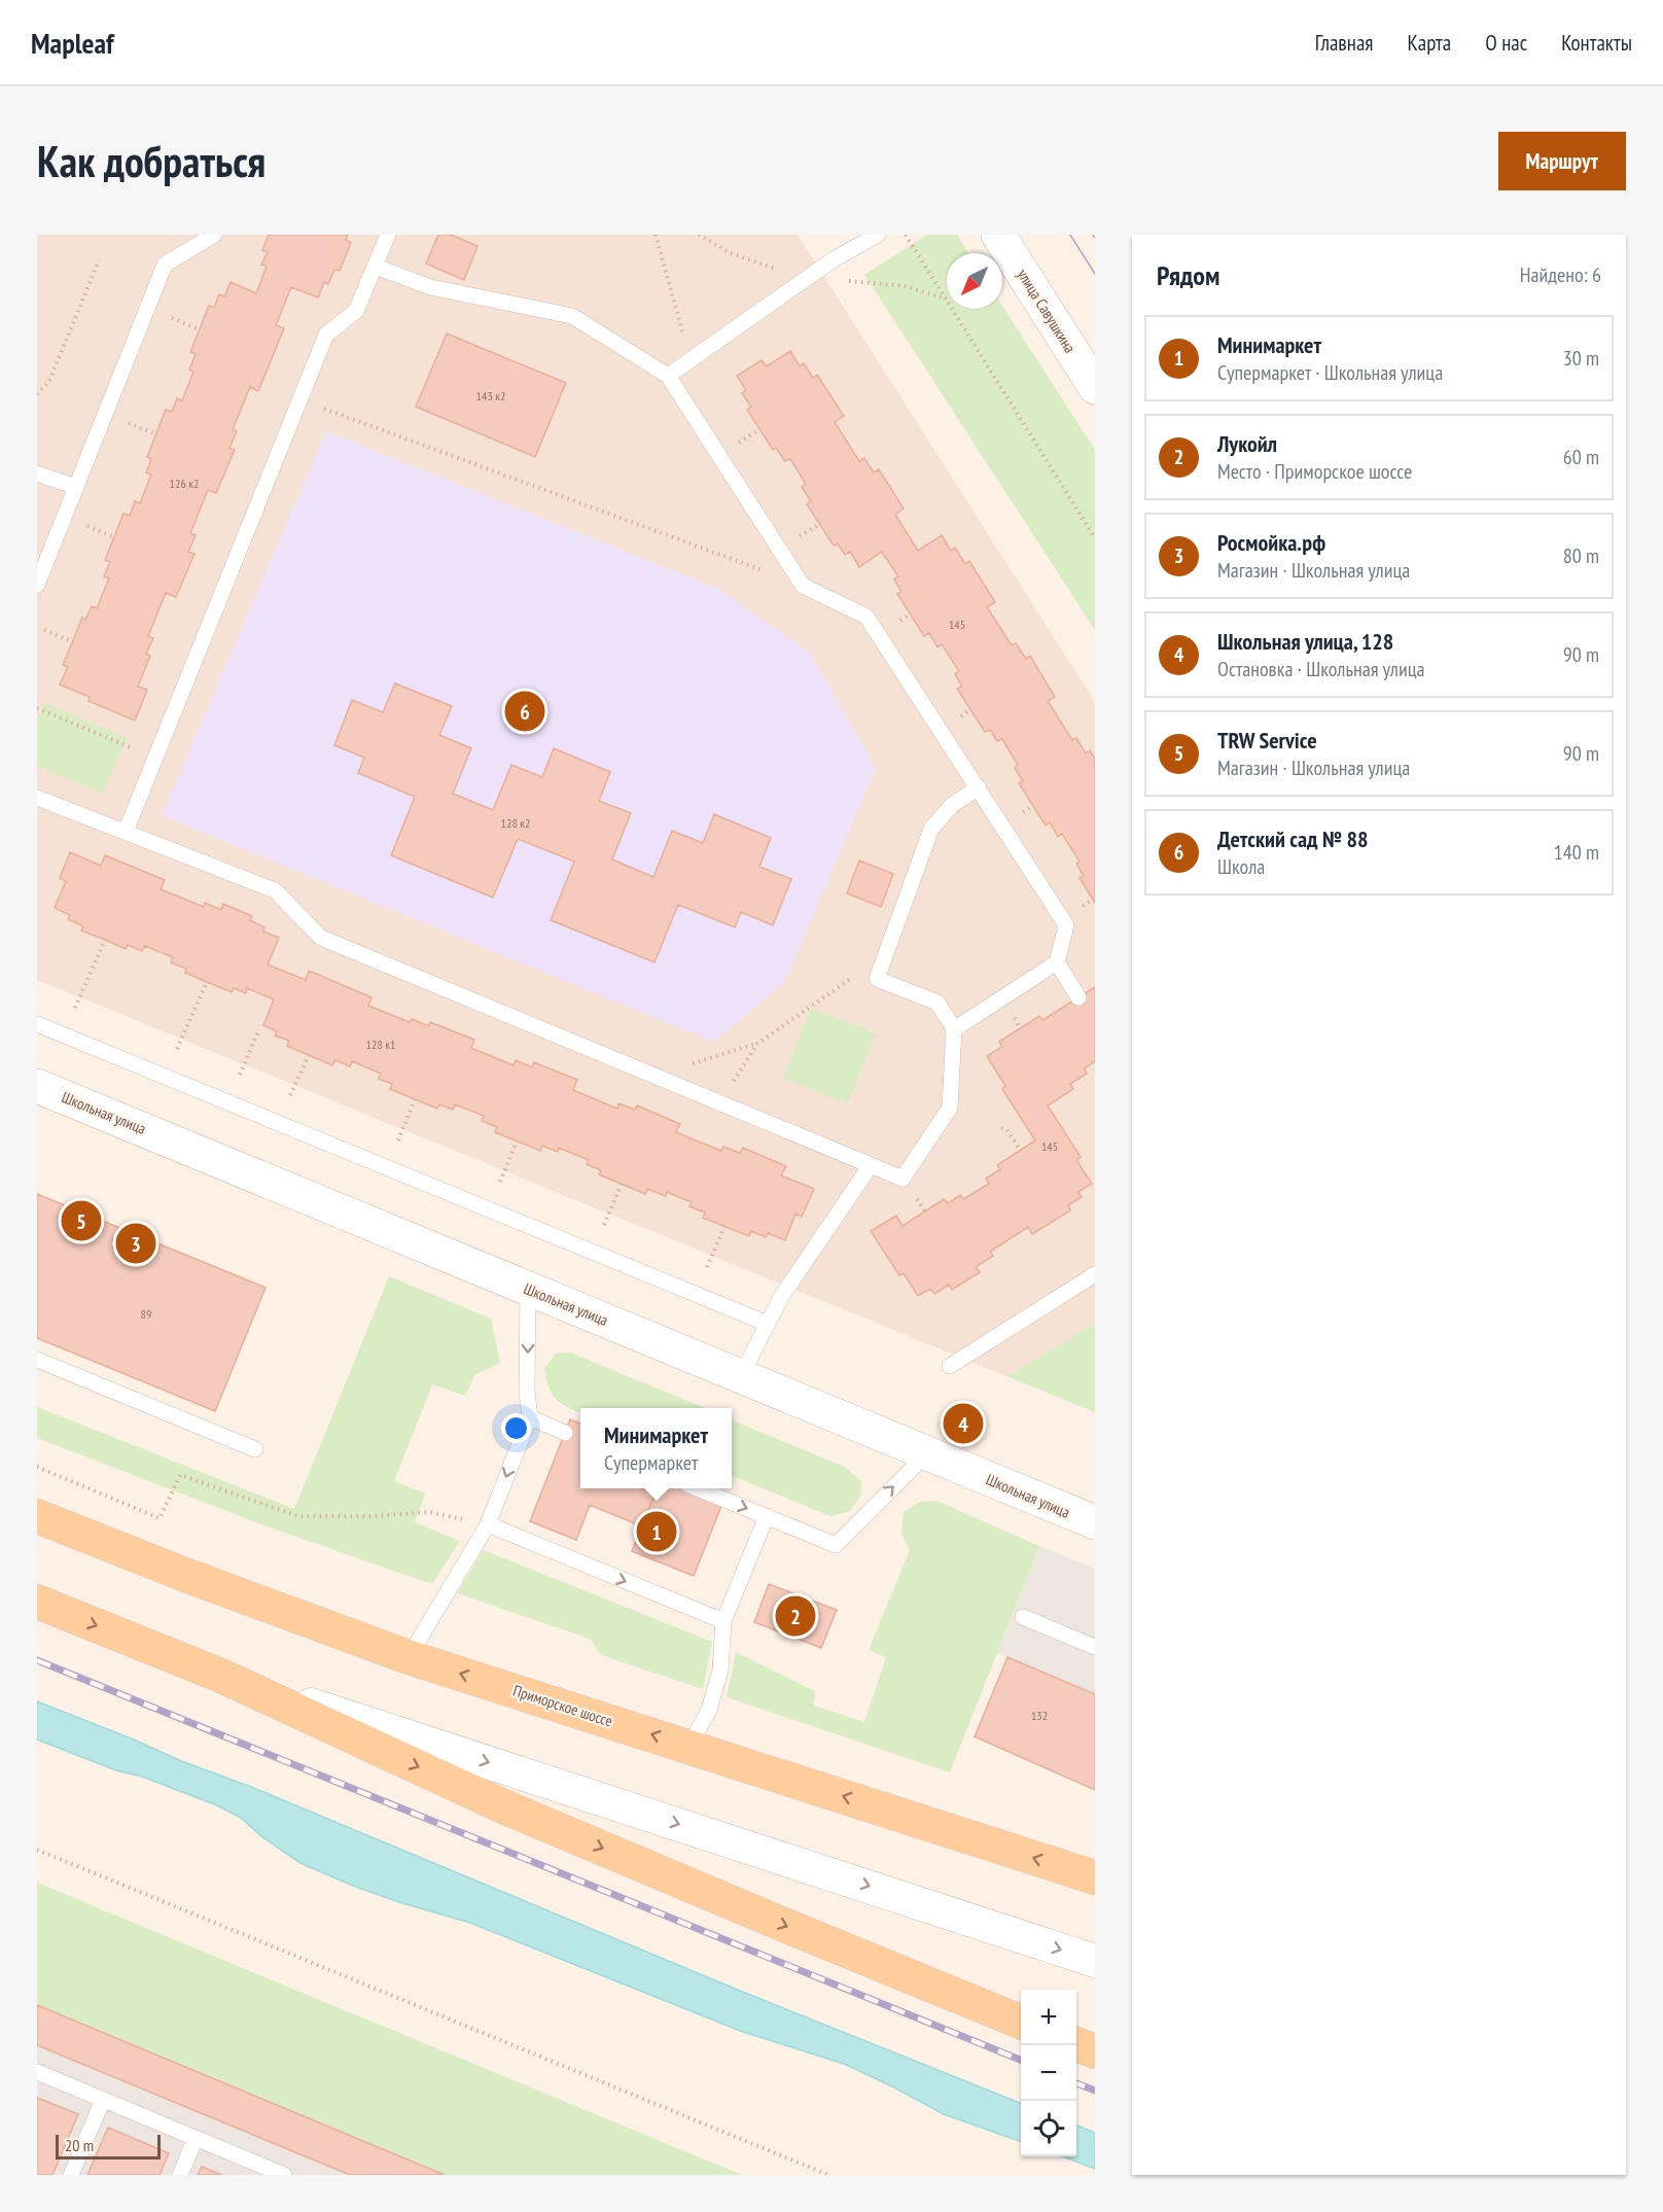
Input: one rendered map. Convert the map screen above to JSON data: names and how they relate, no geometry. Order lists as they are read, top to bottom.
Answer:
{
  "streets": {
    "main road": ["Приморское шоссе"],
    "street": ["улица Савушкина", "Школьная улица"]
  },
  "house_numbers": [
    "143 к2",
    "126 к2",
    "145",
    "128 к2",
    "128 к1",
    "145",
    "89",
    "132"
  ],
  "scale_bar": "20 m",
  "north": "bottom left",
  "page": {
    "header": "Mapleaf",
    "nav": [
      "Главная",
      "Карта",
      "О нас",
      "Контакты"
    ],
    "buttons": "Маршрут",
    "title": "Как добраться",
    "heading": ["Рядом", "Найдено: 6"],
    "list": [
      {
        "mark": "1",
        "name": "Минимаркет",
        "note": "Супермаркет · Школьная улица",
        "value": "30 m"
      },
      {
        "mark": "2",
        "name": "Лукойл",
        "note": "Место · Приморское шоссе",
        "value": "60 m"
      },
      {
        "mark": "3",
        "name": "Росмойка.рф",
        "note": "Магазин · Школьная улица",
        "value": "80 m"
      },
      {
        "mark": "4",
        "name": "Школьная улица, 128",
        "note": "Остановка · Школьная улица",
        "value": "90 m"
      },
      {
        "mark": "5",
        "name": "TRW Service",
        "note": "Магазин · Школьная улица",
        "value": "90 m"
      },
      {
        "mark": "6",
        "name": "Детский сад № 88",
        "note": "Школа",
        "value": "140 m"
      }
    ],
    "pins": [
      "6",
      "5",
      "3",
      "4",
      "1",
      "2"
    ],
    "popup": ["Минимаркет", "Супермаркет"],
    "map_buttons": ["+", "−"],
    "scale": "20 m"
  }
}
